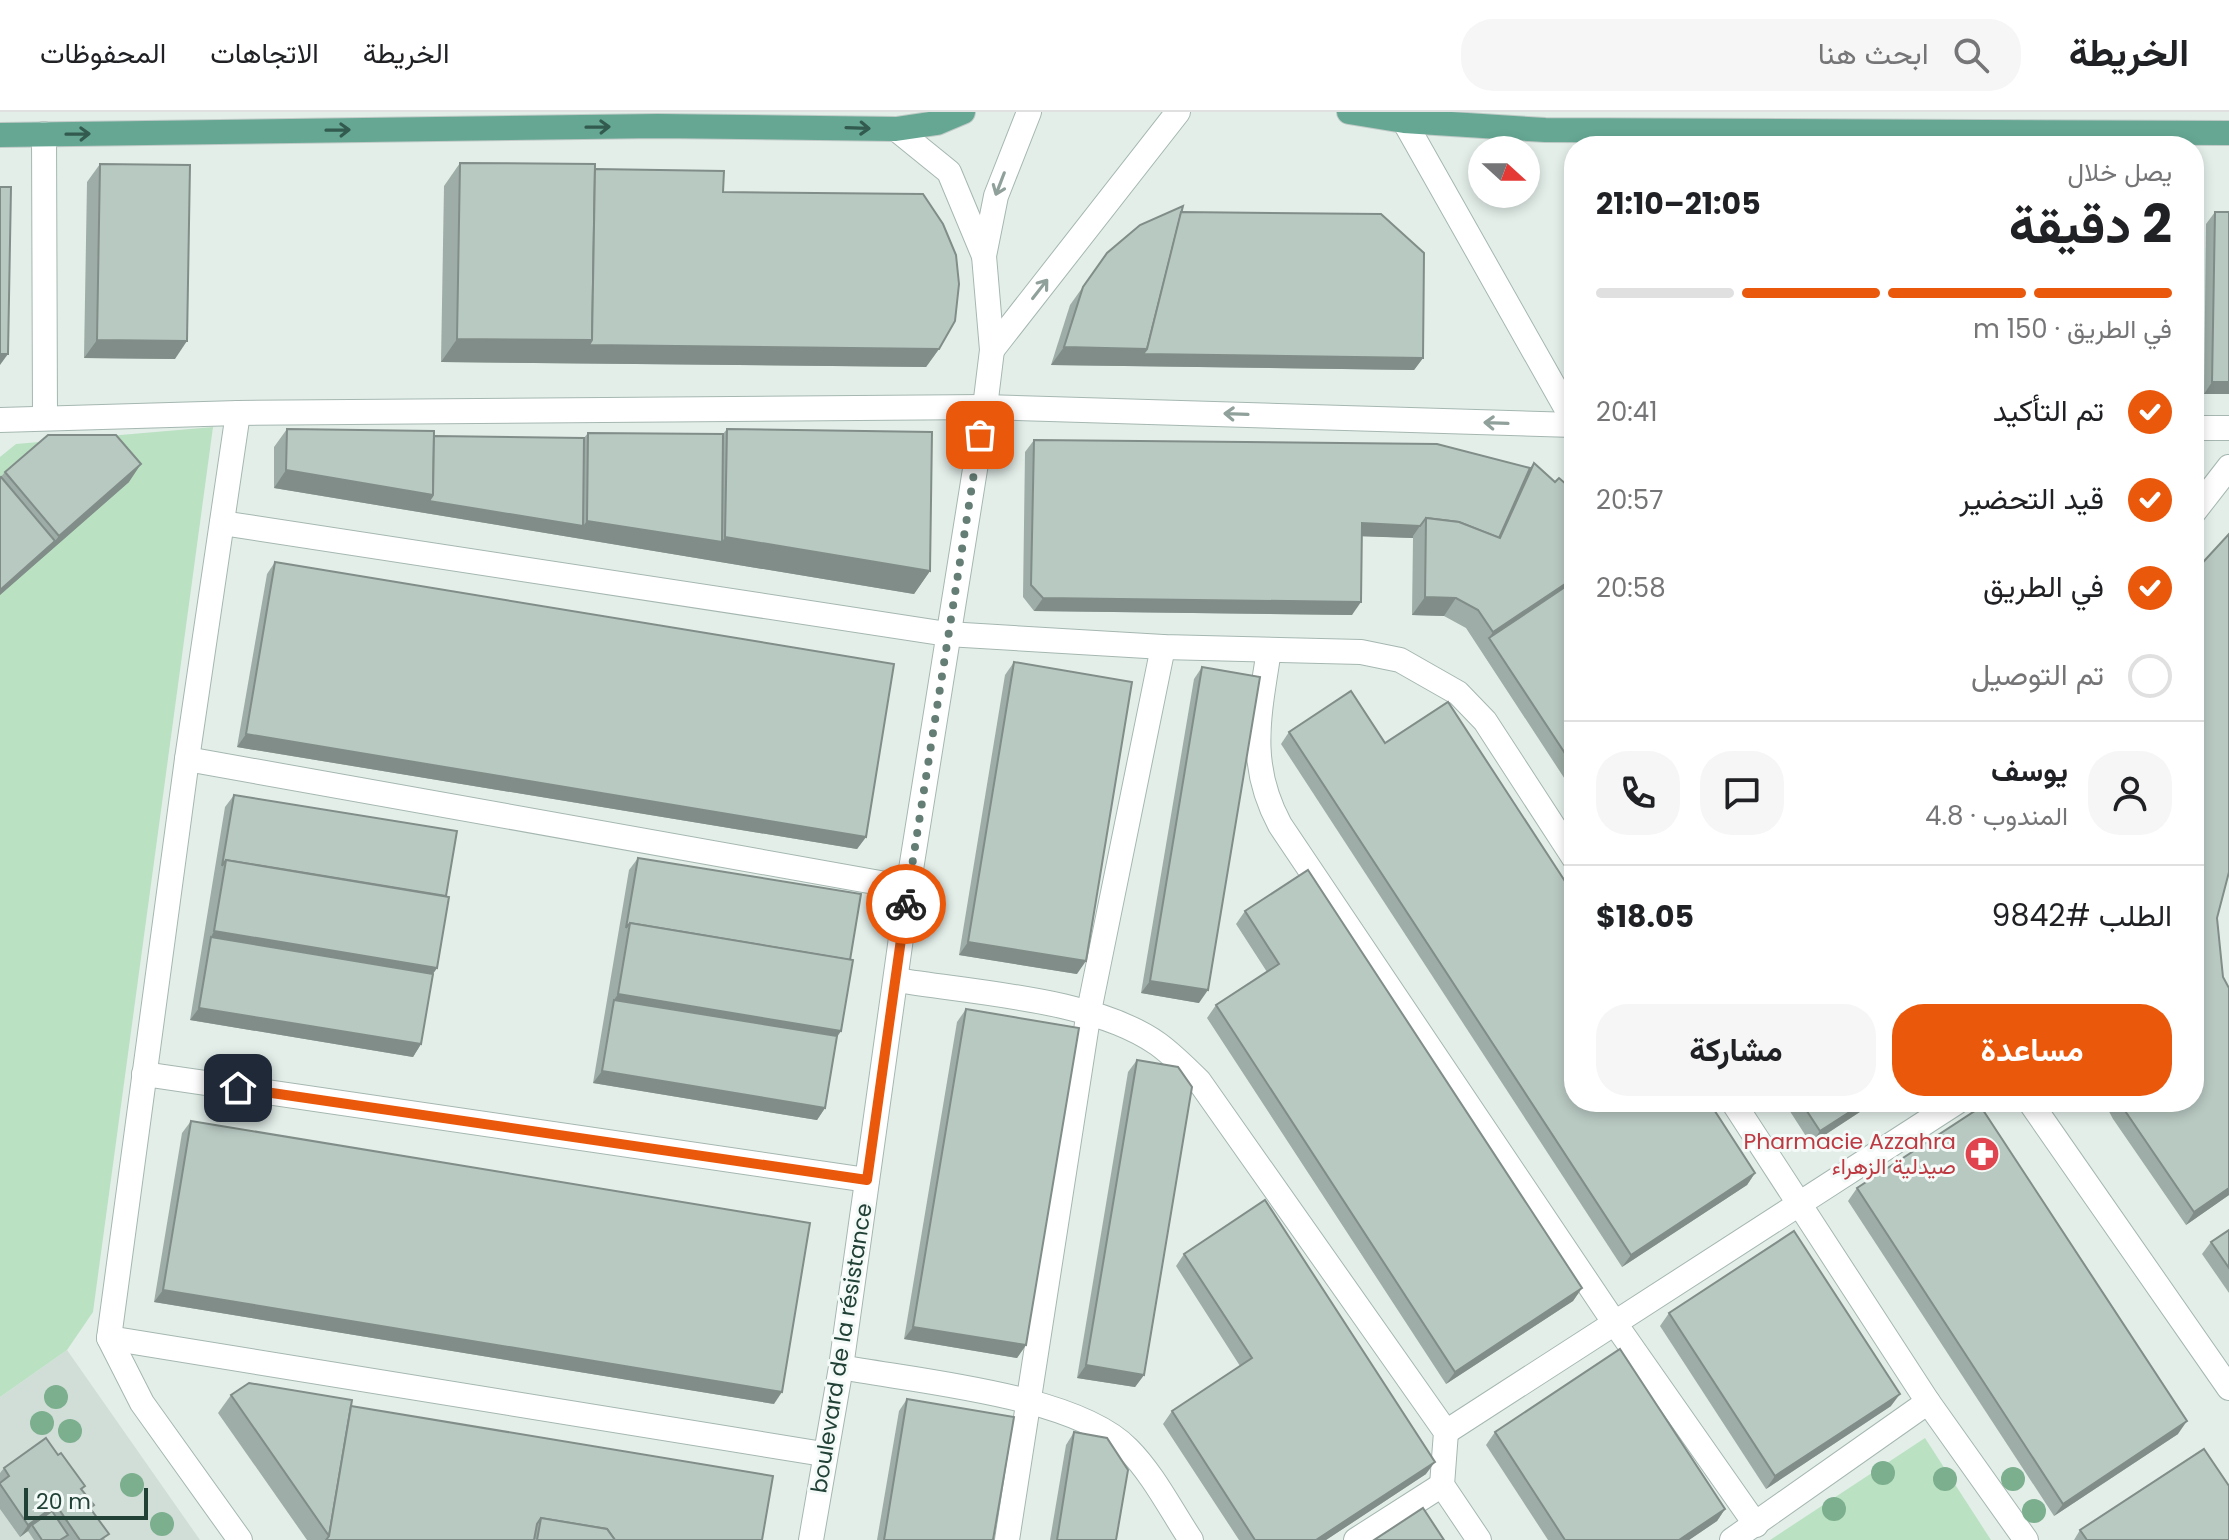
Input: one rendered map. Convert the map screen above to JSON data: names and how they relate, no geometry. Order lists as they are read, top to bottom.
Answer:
{
  "streets": {
    "street": ["boulevard de la résistance"]
  },
  "places": {
    "pharmacy": ["Pharmacie Azzahra صيدلية الزهراء"]
  },
  "scale_bar": "20 m",
  "north": "right",
  "page": {
    "header": "الخريطة",
    "search": "ابحث هنا",
    "nav": ["الخريطة", "الاتجاهات", "المحفوظات"],
    "heading": ["2 دقيقة", "يصل خلال", "21:05–21:10"],
    "panel": [
      "يوسف",
      "المندوب · 4.8",
      "الطلب #9842",
      "$18.05"
    ],
    "bar": "في الطريق · 150 m",
    "list": [
      ["تم التأكيد", "20:41"],
      ["قيد التحضير", "20:57"],
      ["في الطريق", "20:58"],
      "تم التوصيل"
    ],
    "buttons": ["مساعدة", "مشاركة"],
    "scale": "20 m"
  }
}
